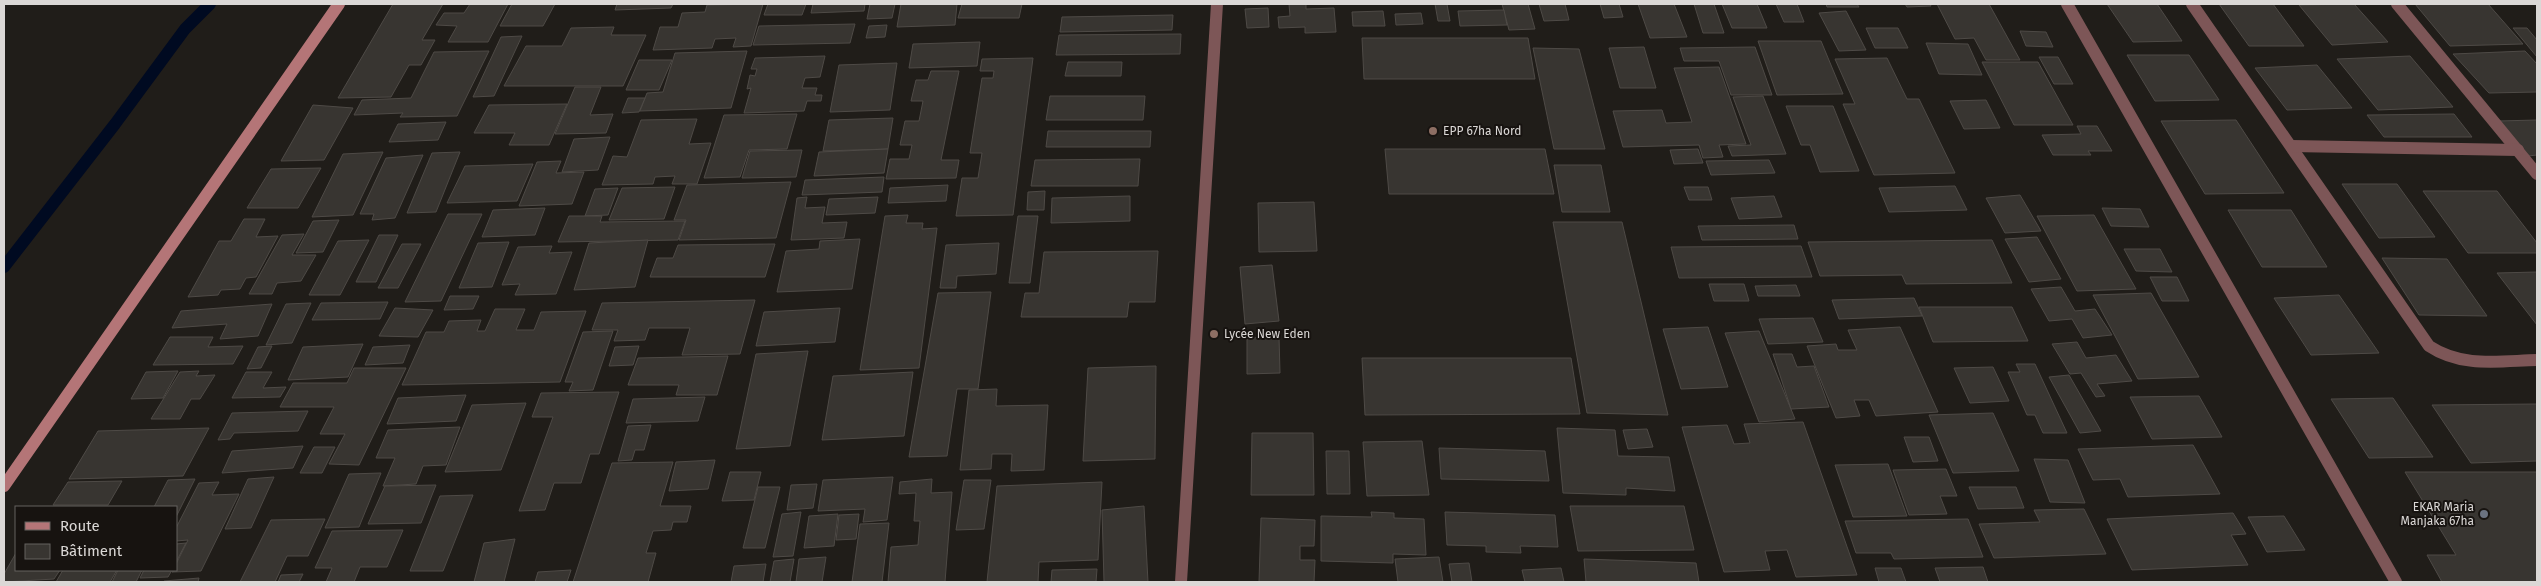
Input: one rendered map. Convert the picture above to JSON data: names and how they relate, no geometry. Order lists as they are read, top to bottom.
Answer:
{
  "places": ["EPP 67ha Nord", "Lycée New Eden", "EKAR Maria Manjaka 67ha"],
  "legend": ["Route", "Bâtiment"]
}
